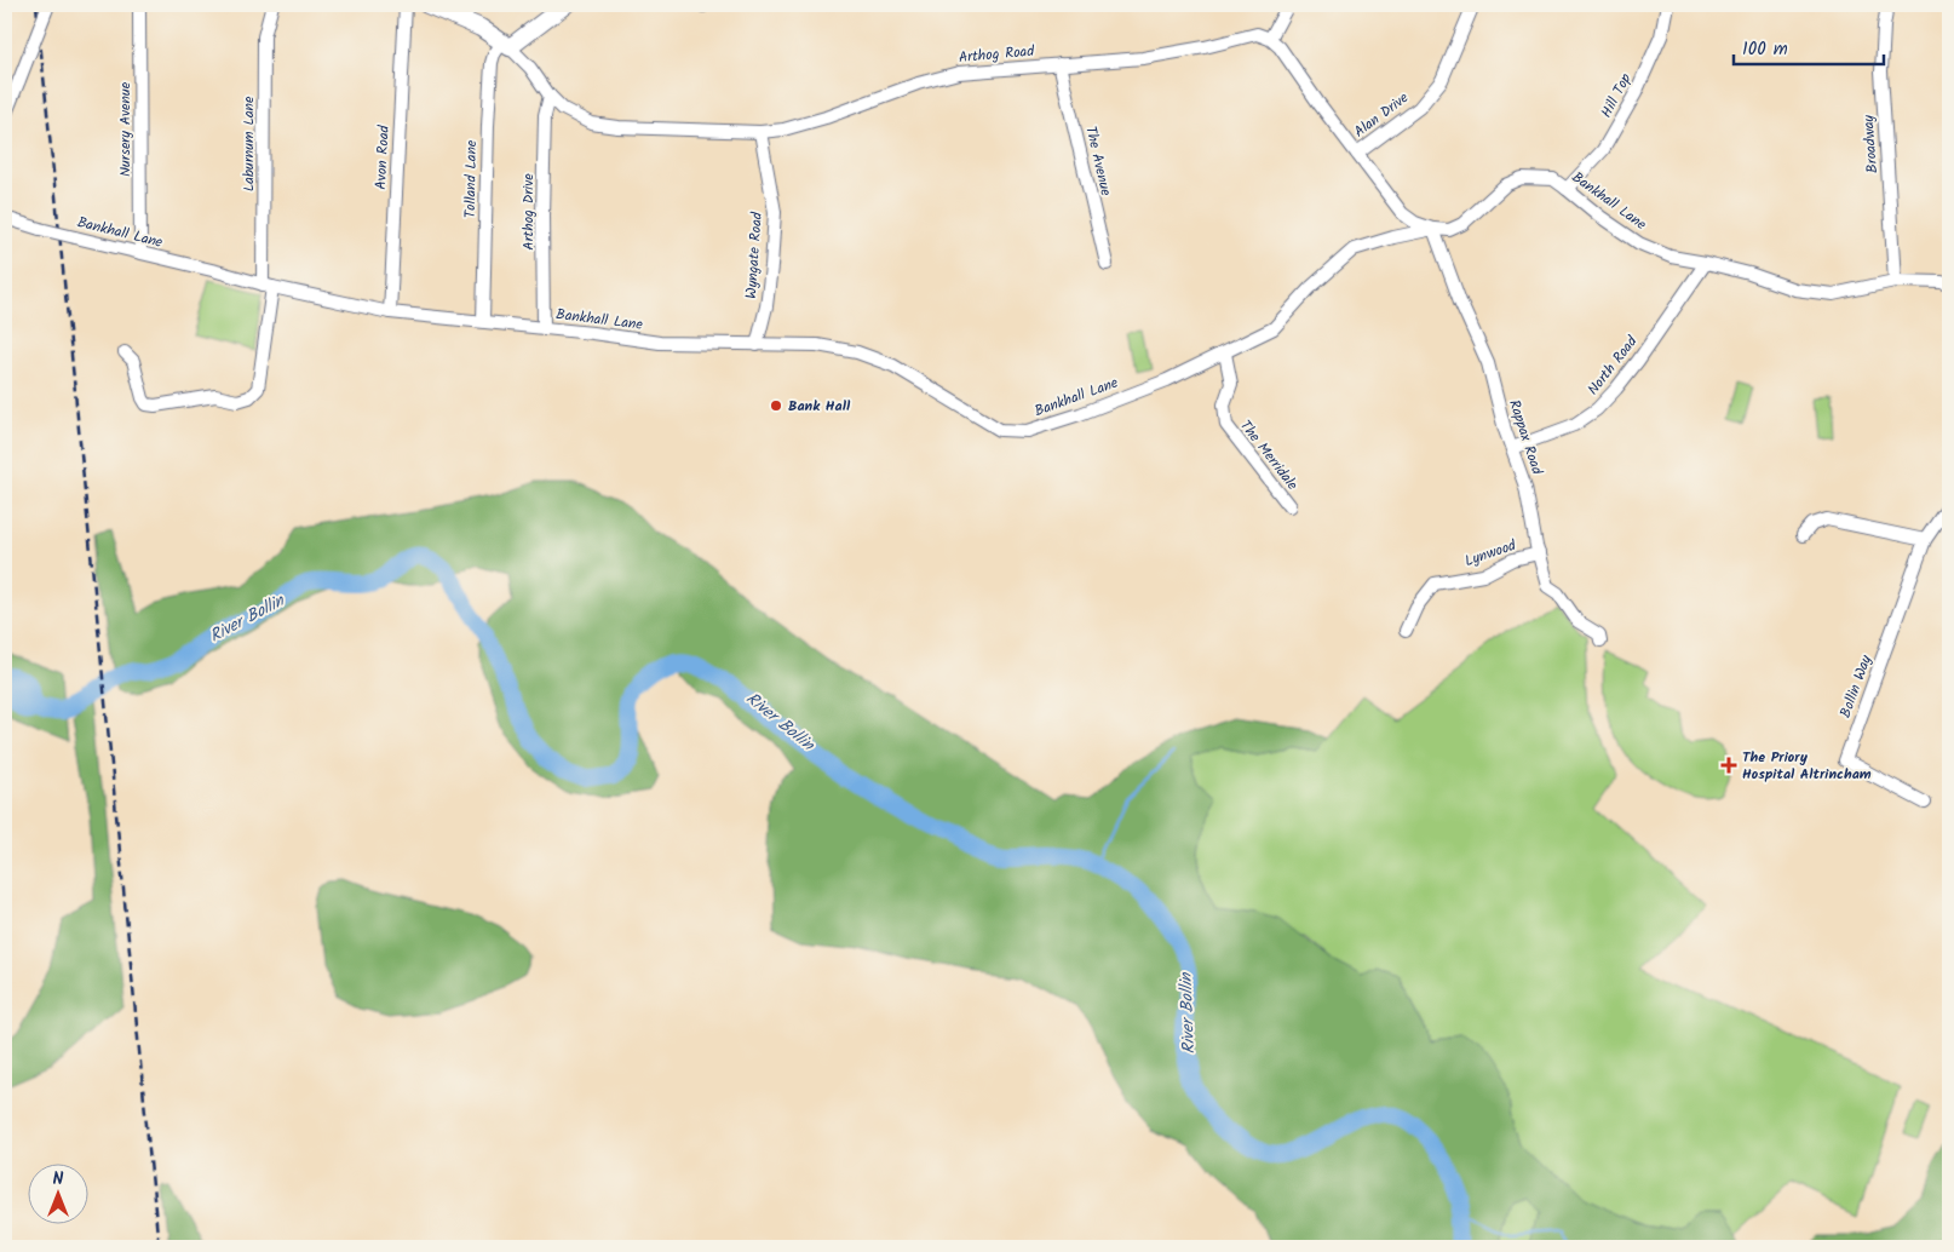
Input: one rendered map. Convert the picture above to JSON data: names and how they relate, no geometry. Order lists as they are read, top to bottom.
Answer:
{
  "streets": {
    "street": [
      "Arthog Road",
      "Hill Top",
      "Alan Drive",
      "Nursery Avenue",
      "Laburnum Lane",
      "Broadway",
      "Avon Road",
      "The Avenue",
      "Tolland Lane",
      "Bankhall Lane",
      "Arthog Drive",
      "Wyngate Road",
      "North Road",
      "Rappax Road",
      "The Merridale",
      "Lynwood",
      "Bollin Way"
    ]
  },
  "crossings": [
    ["Arthog Road", "The Avenue"],
    ["Arthog Road", "Tolland Lane"],
    ["Arthog Road", "Arthog Drive"],
    ["Arthog Road", "Wyngate Road"],
    ["Hill Top", "Bankhall Lane"],
    ["Nursery Avenue", "Bankhall Lane"],
    ["Laburnum Lane", "Bankhall Lane"],
    ["Broadway", "Bankhall Lane"],
    ["Avon Road", "Bankhall Lane"],
    ["Tolland Lane", "Bankhall Lane"],
    ["Bankhall Lane", "Arthog Drive"],
    ["Bankhall Lane", "Wyngate Road"],
    ["Bankhall Lane", "North Road"],
    ["Bankhall Lane", "Rappax Road"],
    ["Bankhall Lane", "The Merridale"],
    ["North Road", "Rappax Road"],
    ["Rappax Road", "Lynwood"]
  ],
  "water": ["River Bollin"],
  "places": {
    "other": ["Bank Hall"],
    "health": ["The Priory Hospital Altrincham"]
  },
  "scale_bar": "100 m",
  "north": "top"
}
